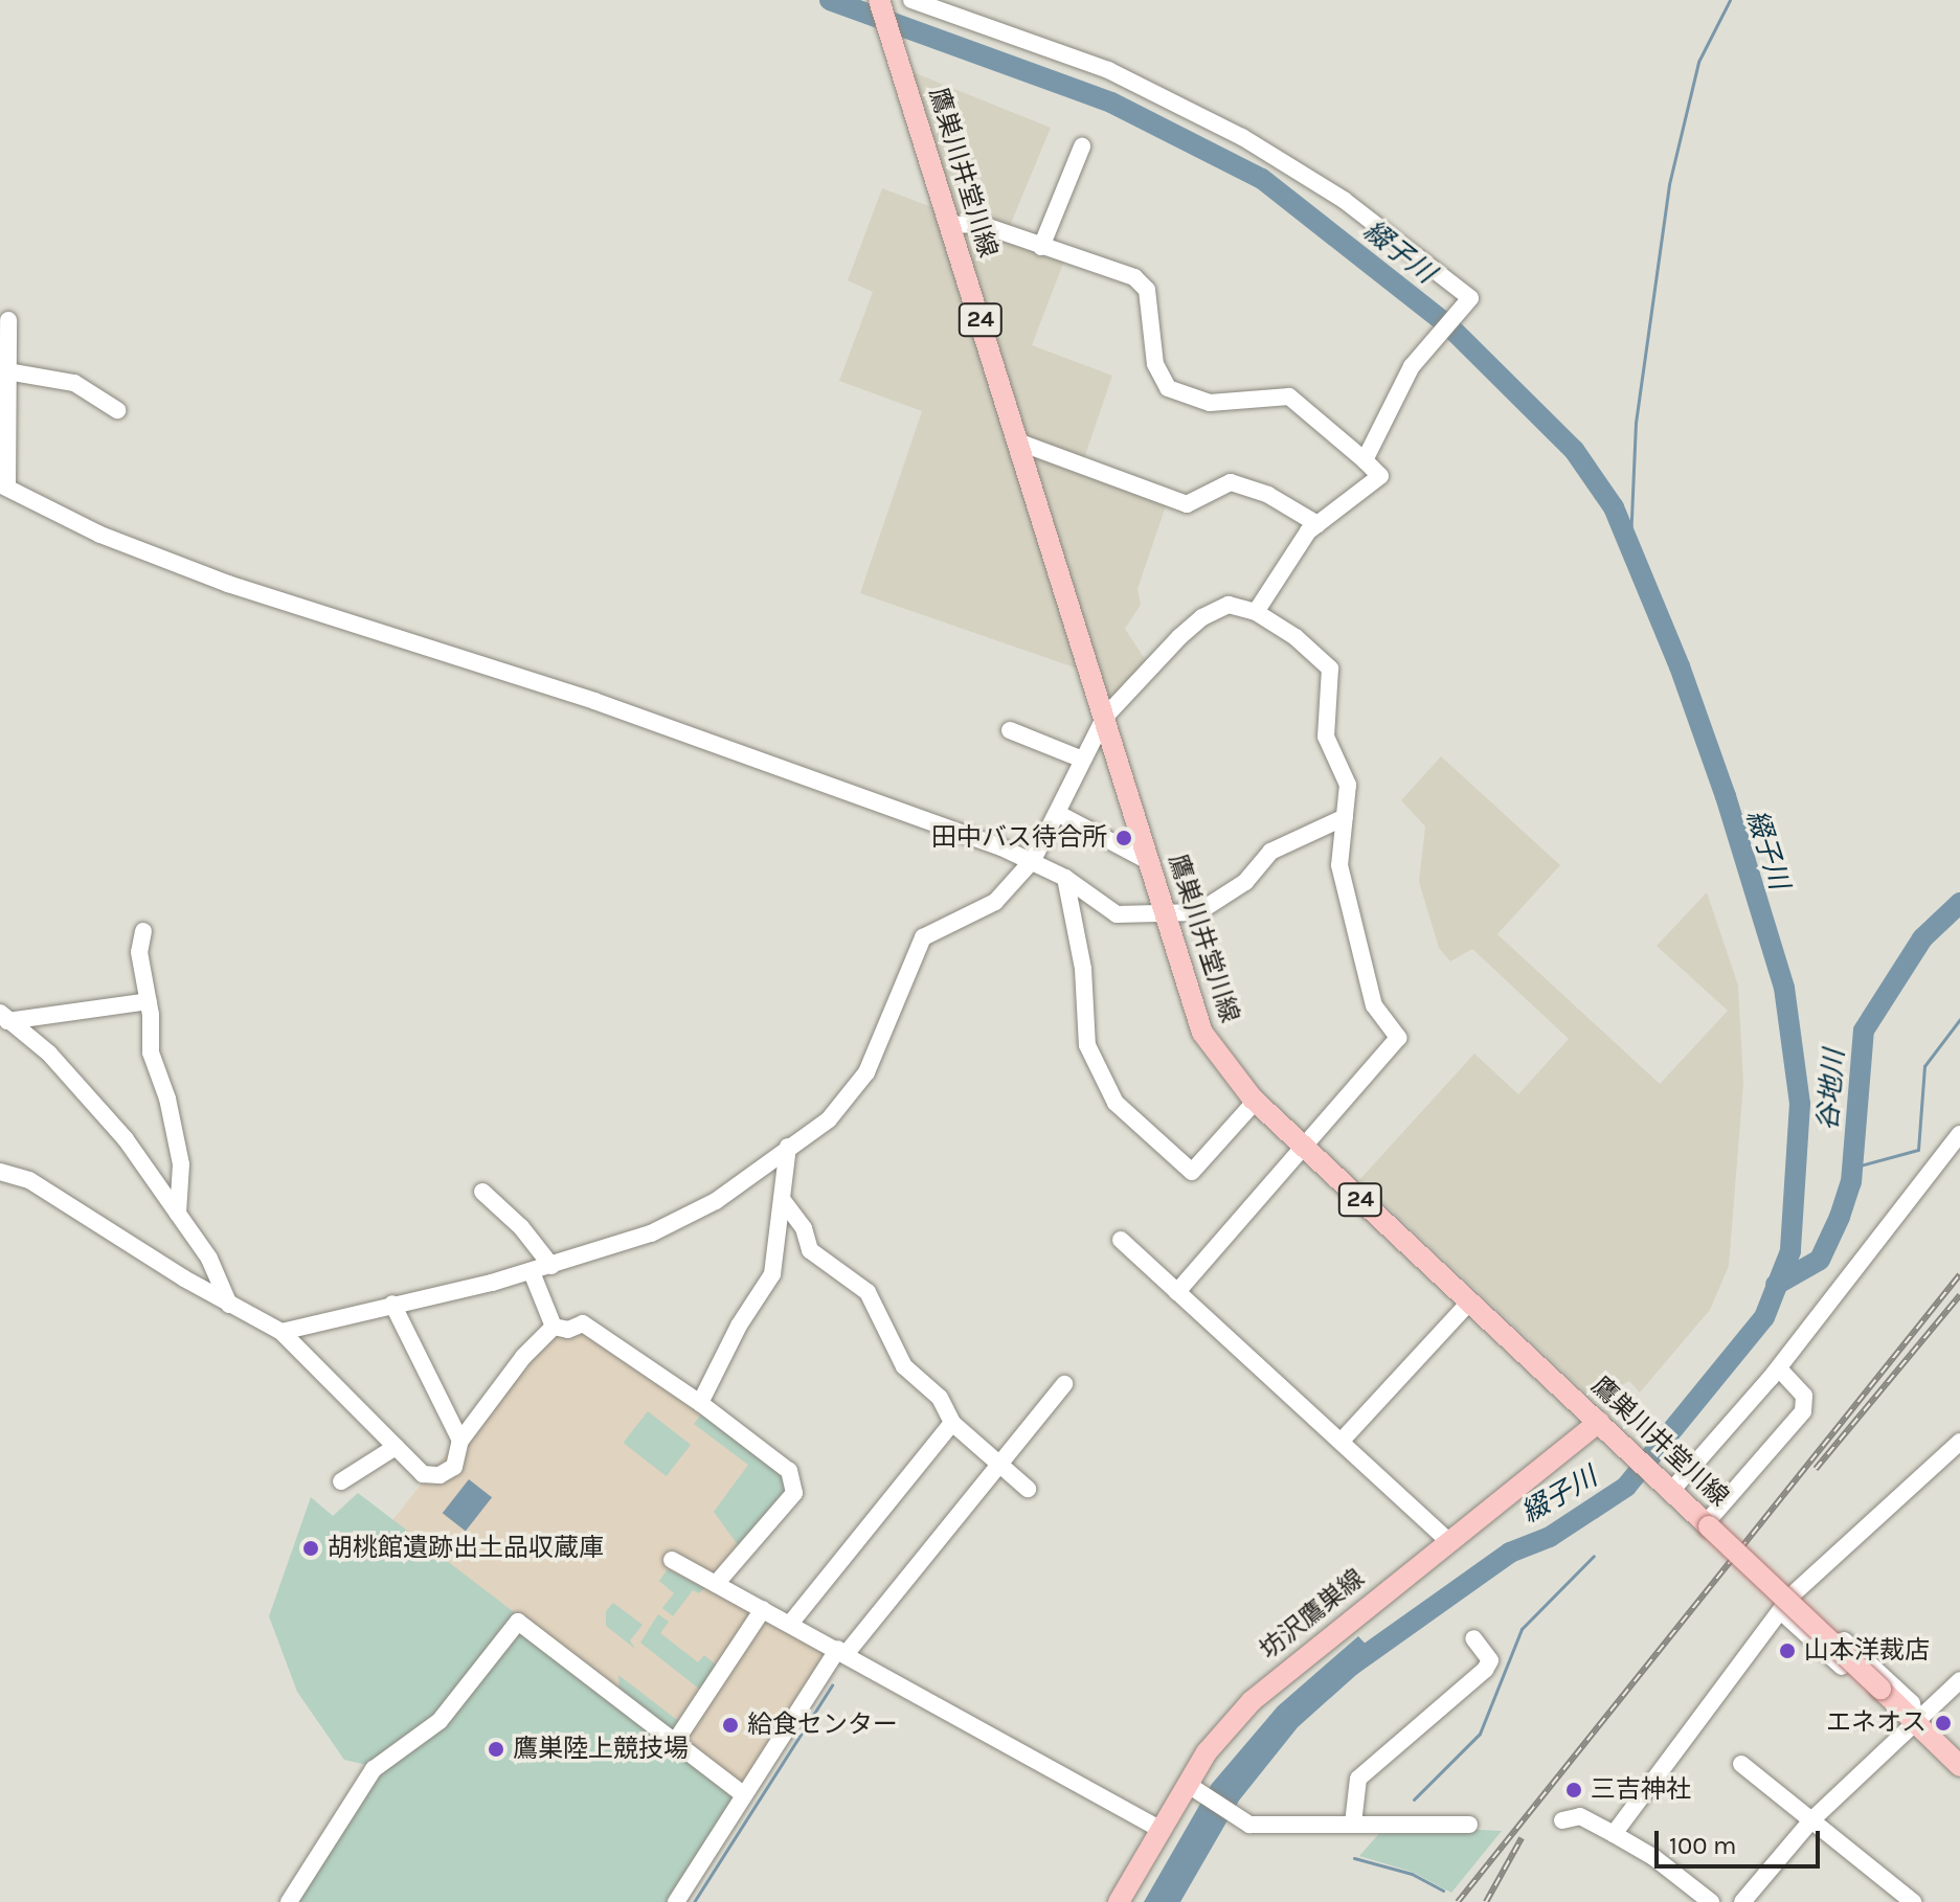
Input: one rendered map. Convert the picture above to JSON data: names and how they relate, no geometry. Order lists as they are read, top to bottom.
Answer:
{
  "streets": {
    "main road": ["鷹巣川井堂川線", "24", "坊沢鷹巣線"]
  },
  "crossings": [
    ["鷹巣川井堂川線", "坊沢鷹巣線"]
  ],
  "water": ["綴子川", "谷地川"],
  "places": [
    "田中バス待合所",
    "胡桃館遺跡出土品収蔵庫",
    "山本洋裁店",
    "エネオス",
    "給食センター",
    "鷹巣陸上競技場",
    "三吉神社"
  ],
  "scale_bar": "100 m"
}
